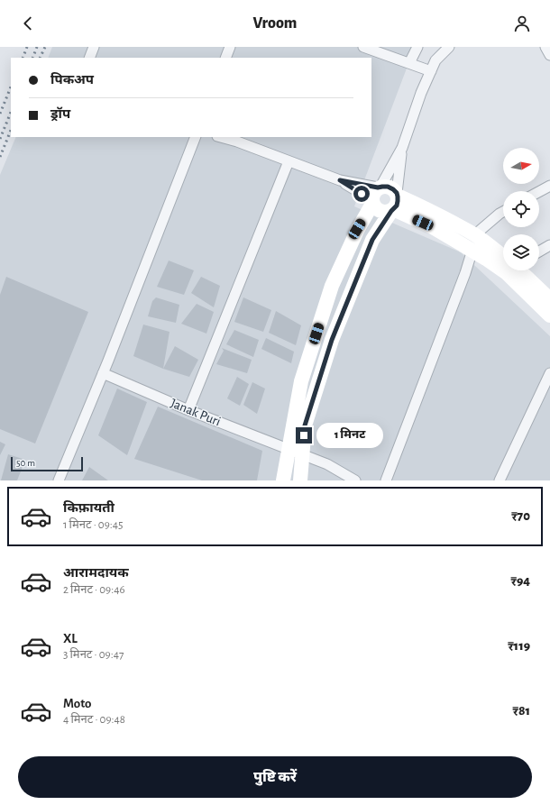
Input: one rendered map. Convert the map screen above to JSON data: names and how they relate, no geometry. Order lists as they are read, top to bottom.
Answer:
{
  "streets": {
    "street": ["Janak Puri"]
  },
  "scale_bar": "50 m",
  "north": "right",
  "page": {
    "header": "Vroom",
    "banner": ["पिकअप", "ड्रॉप"],
    "bubble": "1 मिनट",
    "scale": "50 m",
    "list": [
      {
        "name": "किफ़ायती",
        "note": "1 मिनट · 09:45",
        "value": "₹70"
      },
      {
        "name": "आरामदायक",
        "note": "2 मिनट · 09:46",
        "value": "₹94"
      },
      {
        "name": "XL",
        "note": "3 मिनट · 09:47",
        "value": "₹119"
      },
      {
        "name": "Moto",
        "note": "4 मिनट · 09:48",
        "value": "₹81"
      }
    ],
    "buttons": "पुष्टि करें"
  }
}
